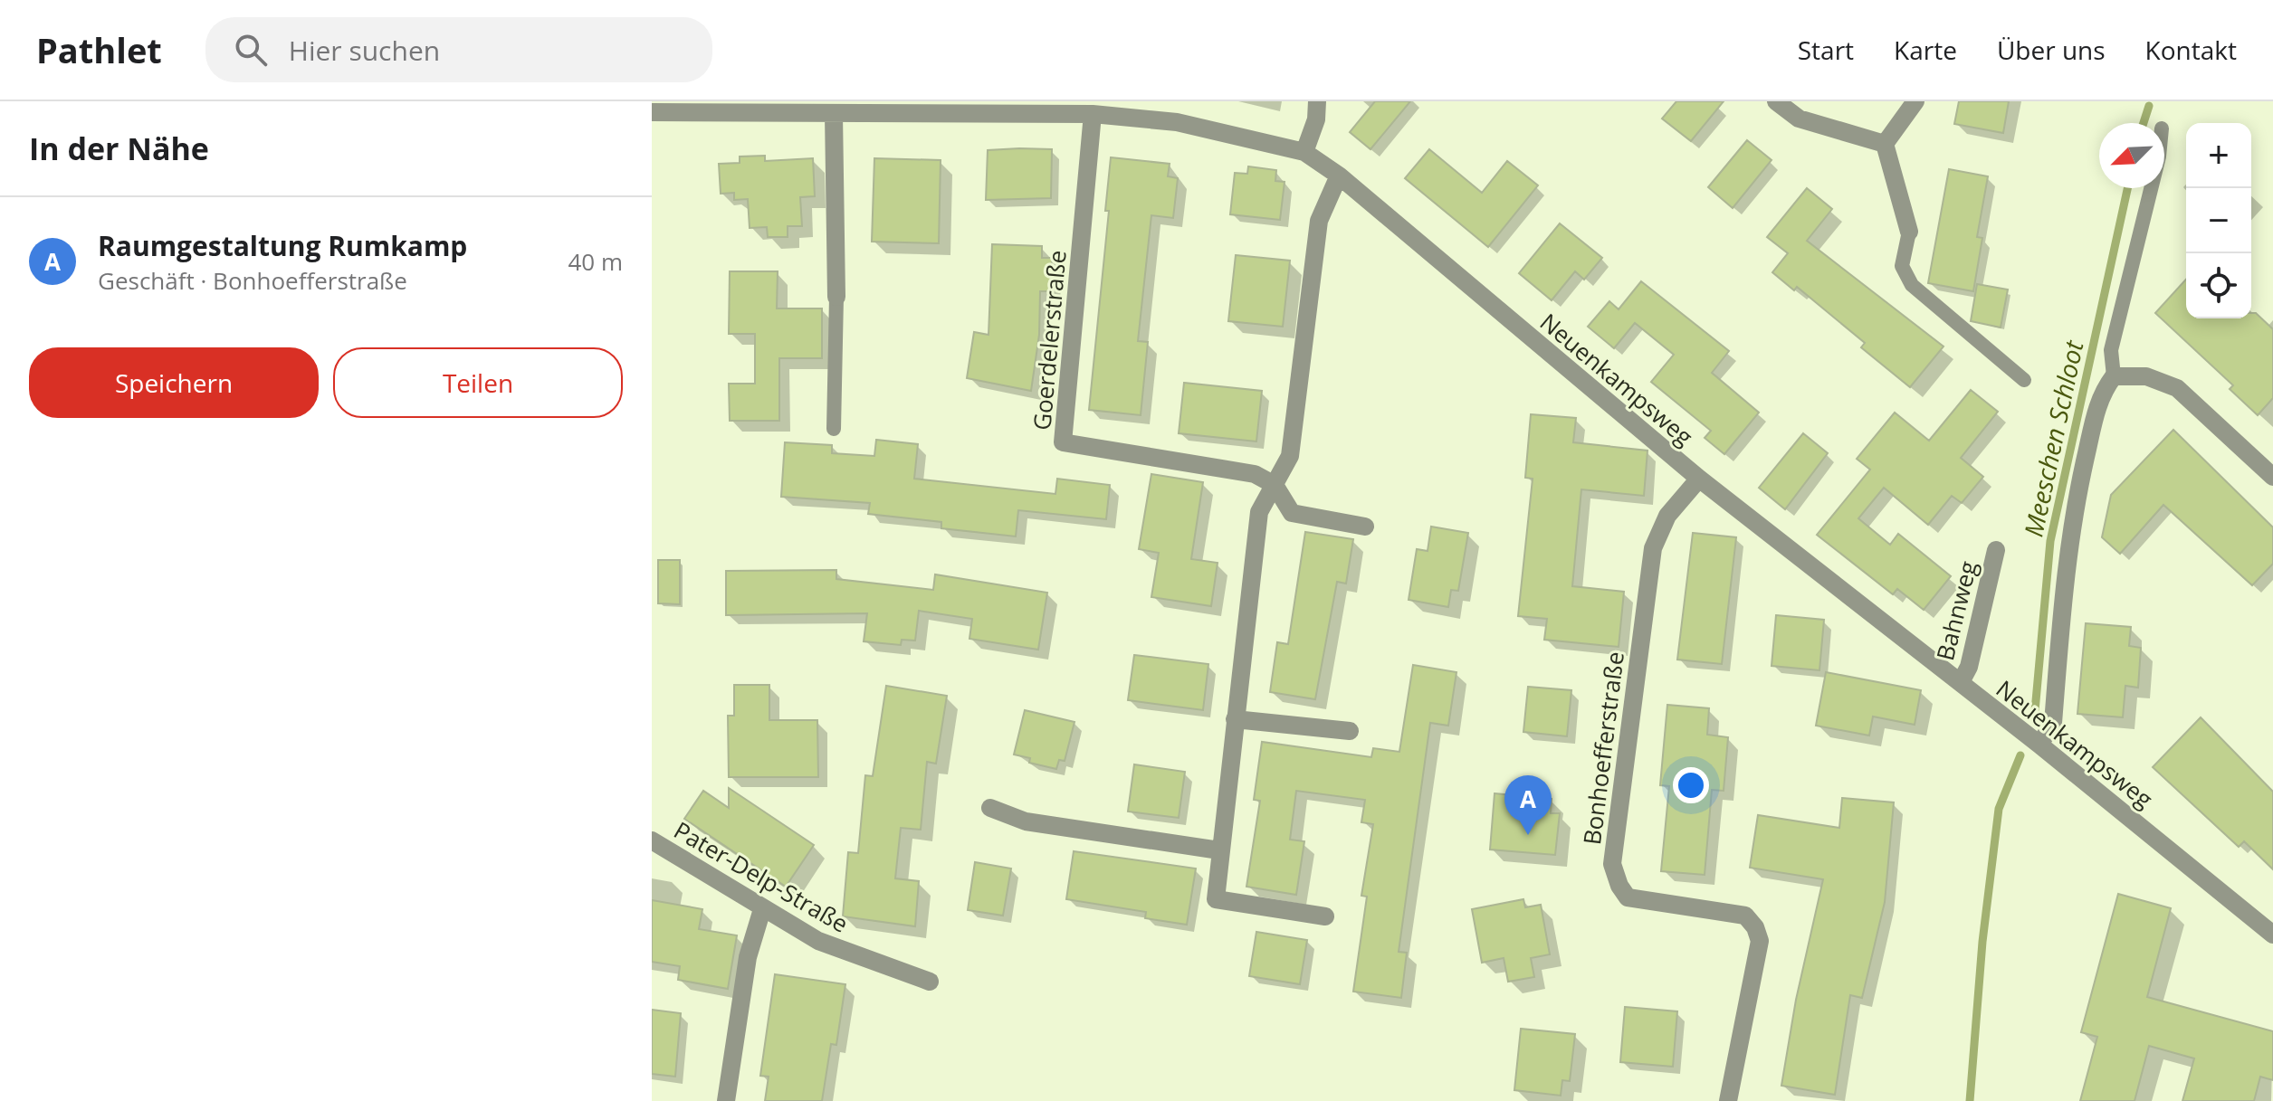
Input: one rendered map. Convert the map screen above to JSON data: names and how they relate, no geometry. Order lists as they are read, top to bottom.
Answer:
{
  "streets": {
    "street": [
      "Goerdelerstraße",
      "Neuenkampsweg",
      "Bahnweg",
      "Bonhoefferstraße",
      "Pater-Delp-Straße"
    ]
  },
  "crossings": [
    ["Goerdelerstraße", "Neuenkampsweg"],
    ["Neuenkampsweg", "Bahnweg"],
    ["Neuenkampsweg", "Bonhoefferstraße"]
  ],
  "water": ["Meeschen Schloot"],
  "north": "bottom left",
  "page": {
    "header": "Pathlet",
    "search": "Hier suchen",
    "nav": [
      "Start",
      "Karte",
      "Über uns",
      "Kontakt"
    ],
    "heading": "In der Nähe",
    "map_buttons": ["+", "−"],
    "list": [
      {
        "mark": "A",
        "name": "Raumgestaltung Rumkamp",
        "note": "Geschäft · Bonhoefferstraße",
        "value": "40 m"
      }
    ],
    "buttons": ["Speichern", "Teilen"],
    "pins": "A"
  }
}
